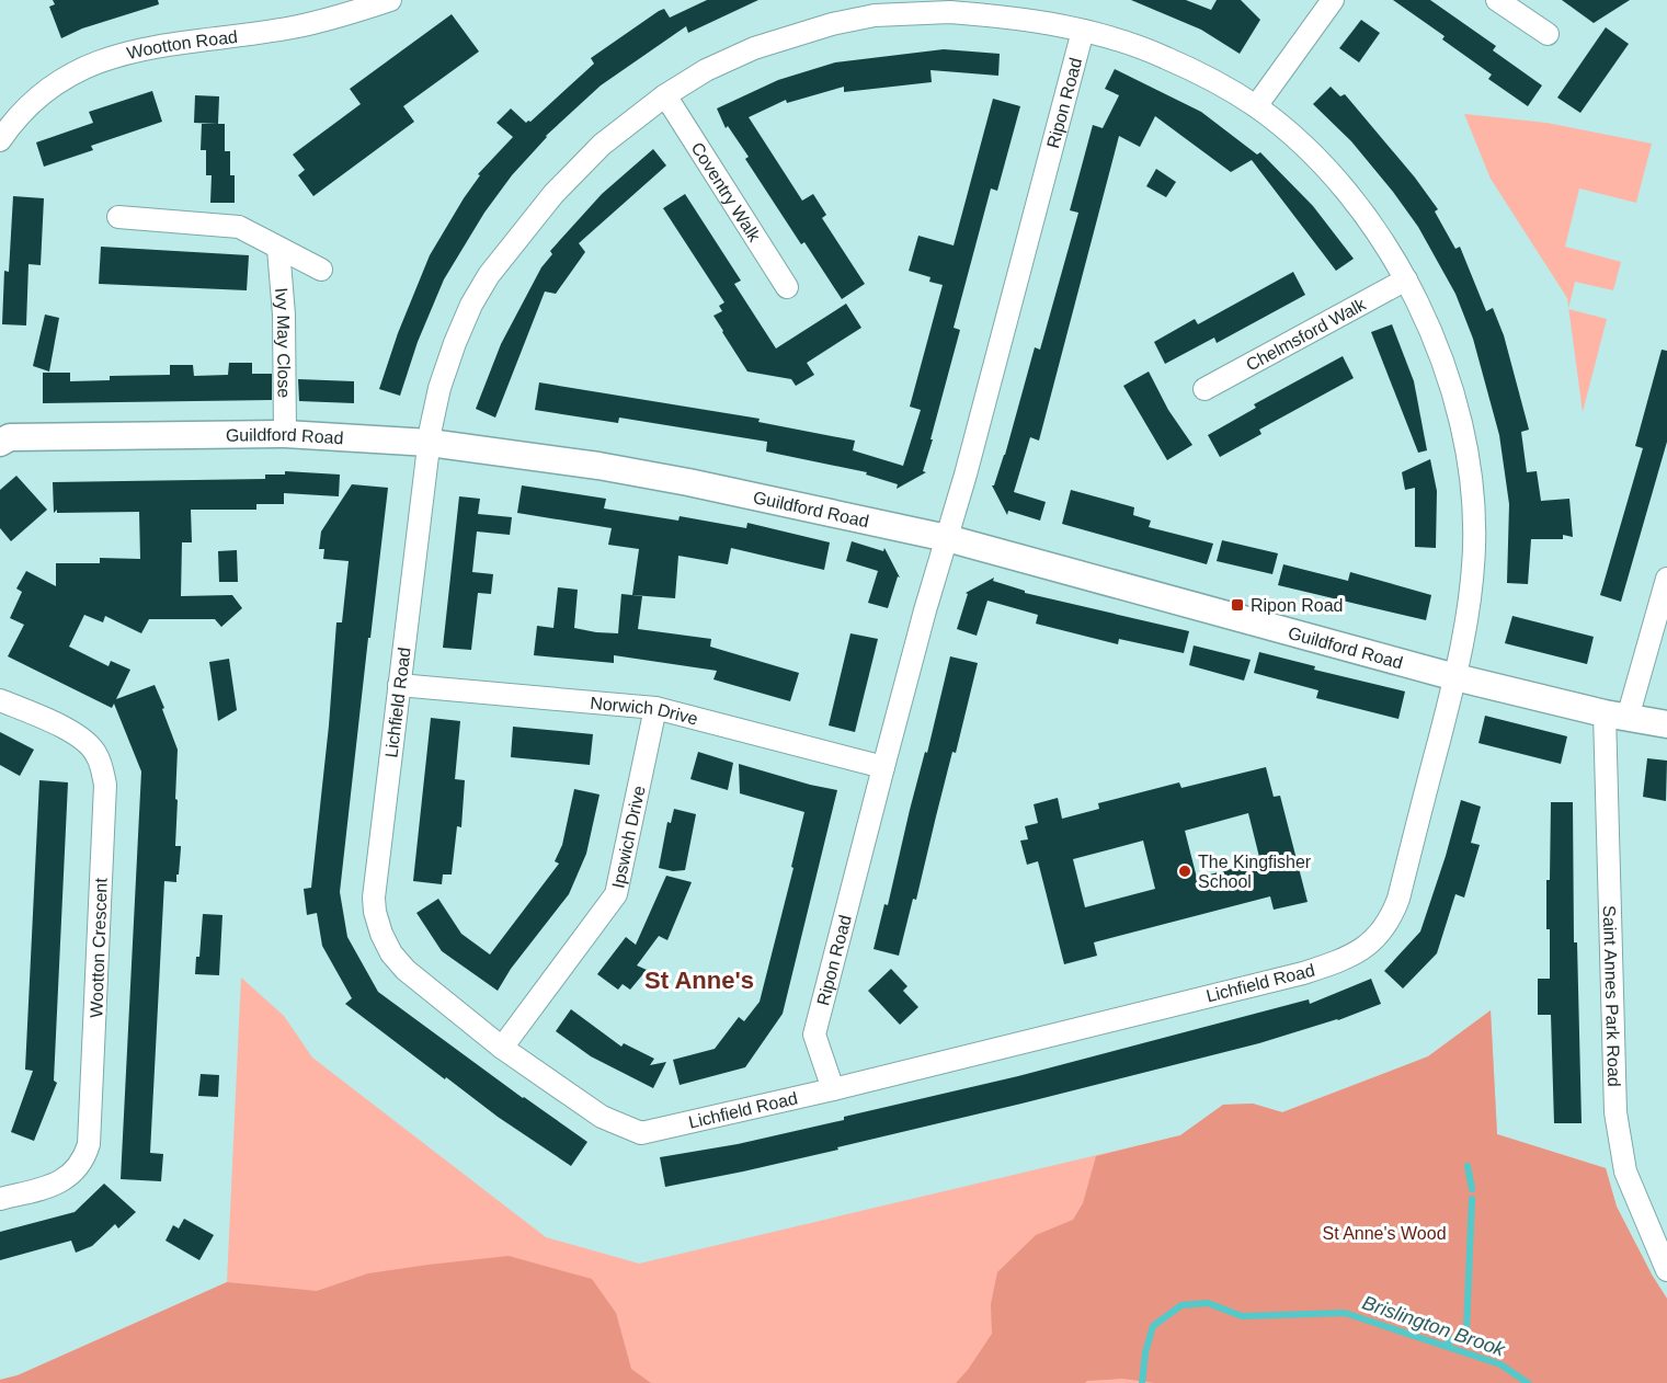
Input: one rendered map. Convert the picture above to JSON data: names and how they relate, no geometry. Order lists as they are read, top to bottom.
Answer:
{
  "streets": {
    "street": [
      "Wootton Road",
      "Ripon Road",
      "Coventry Walk",
      "Chelmsford Walk",
      "Ivy May Close",
      "Guildford Road",
      "Lichfield Road",
      "Norwich Drive",
      "Ipswich Drive",
      "Wootton Crescent",
      "Saint Annes Park Road"
    ]
  },
  "crossings": [
    ["Ripon Road", "Guildford Road"],
    ["Ripon Road", "Lichfield Road"],
    ["Ripon Road", "Norwich Drive"],
    ["Coventry Walk", "Lichfield Road"],
    ["Chelmsford Walk", "Lichfield Road"],
    ["Ivy May Close", "Guildford Road"],
    ["Guildford Road", "Lichfield Road"],
    ["Guildford Road", "Saint Annes Park Road"],
    ["Lichfield Road", "Norwich Drive"],
    ["Lichfield Road", "Ipswich Drive"],
    ["Norwich Drive", "Ipswich Drive"]
  ],
  "districts": ["St Anne's"],
  "water": ["Brislington Brook"],
  "parks": ["St Anne's Wood"],
  "places": {
    "transit": ["Ripon Road"],
    "other": ["The Kingfisher School"]
  }
}
